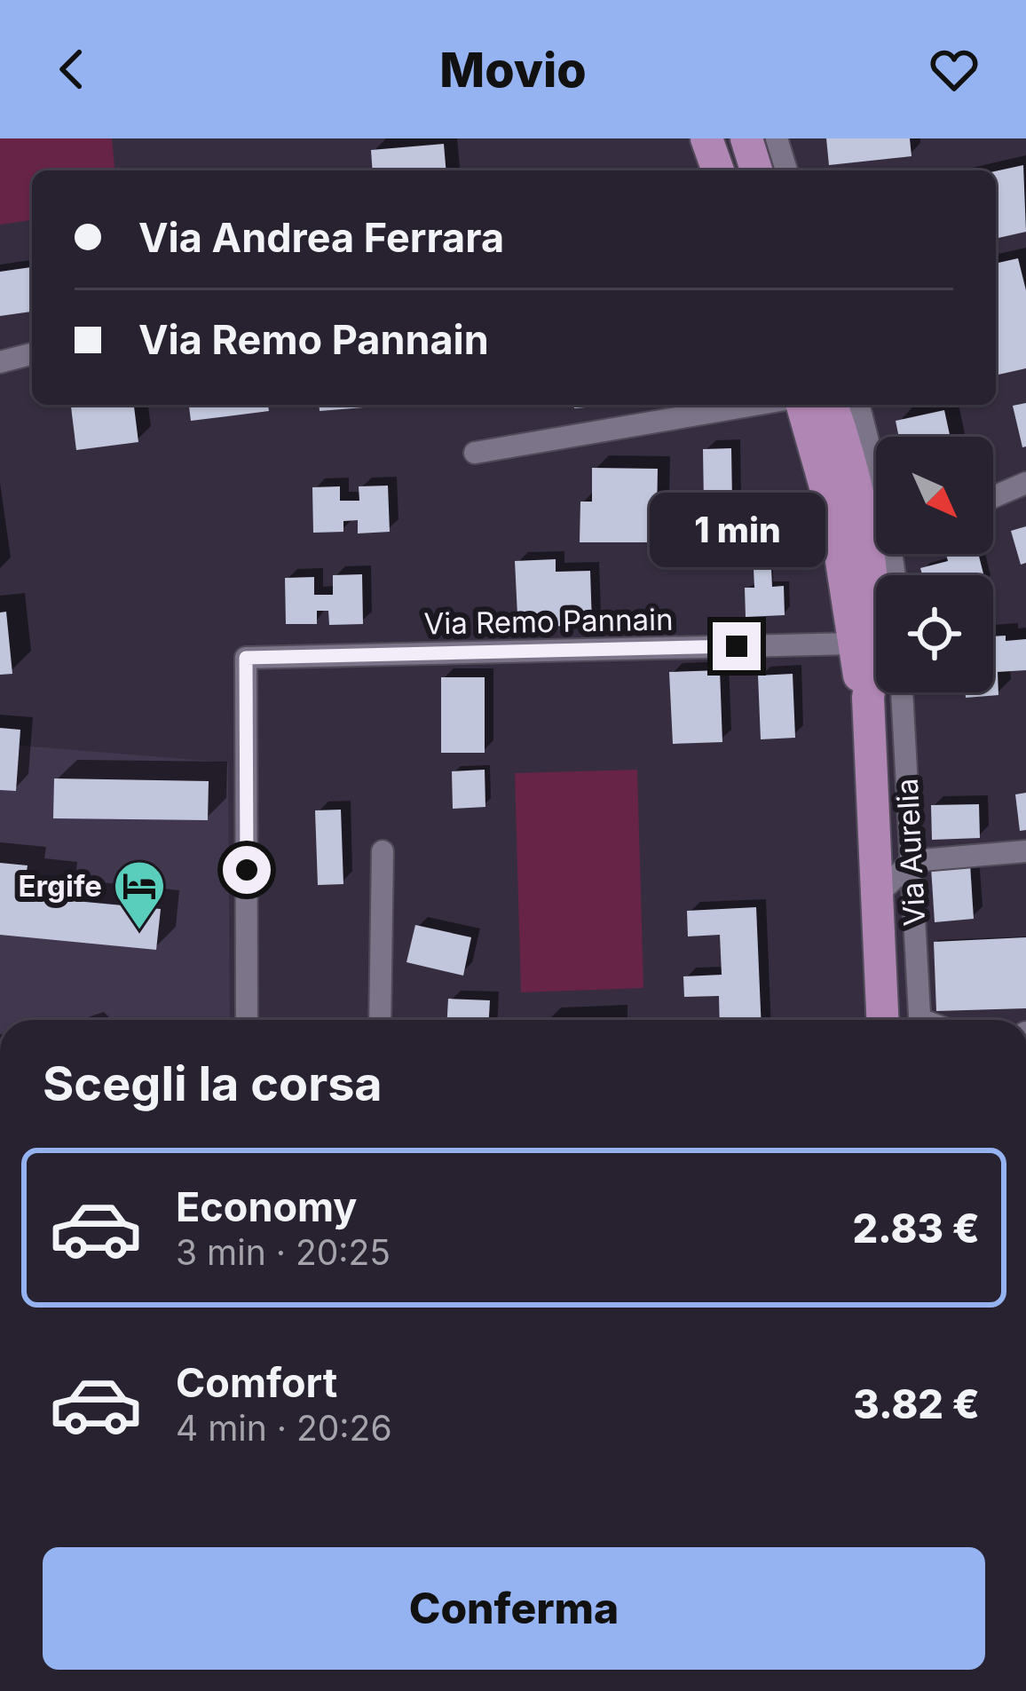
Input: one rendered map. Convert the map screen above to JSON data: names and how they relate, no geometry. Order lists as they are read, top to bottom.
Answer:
{
  "streets": {
    "main road": ["Via Aurelia"],
    "street": ["Via Remo Pannain"]
  },
  "crossings": [
    ["Via Remo Pannain", "Via Aurelia"]
  ],
  "places": {
    "hotel": ["Ergife"]
  },
  "north": "bottom right",
  "page": {
    "header": "Movio",
    "banner": ["Via Andrea Ferrara", "Via Remo Pannain"],
    "bubble": "1 min",
    "heading": "Scegli la corsa",
    "list": [
      {
        "name": "Economy",
        "note": "3 min · 20:25",
        "value": "2.83 €"
      },
      {
        "name": "Comfort",
        "note": "4 min · 20:26",
        "value": "3.82 €"
      }
    ],
    "buttons": "Conferma"
  }
}
